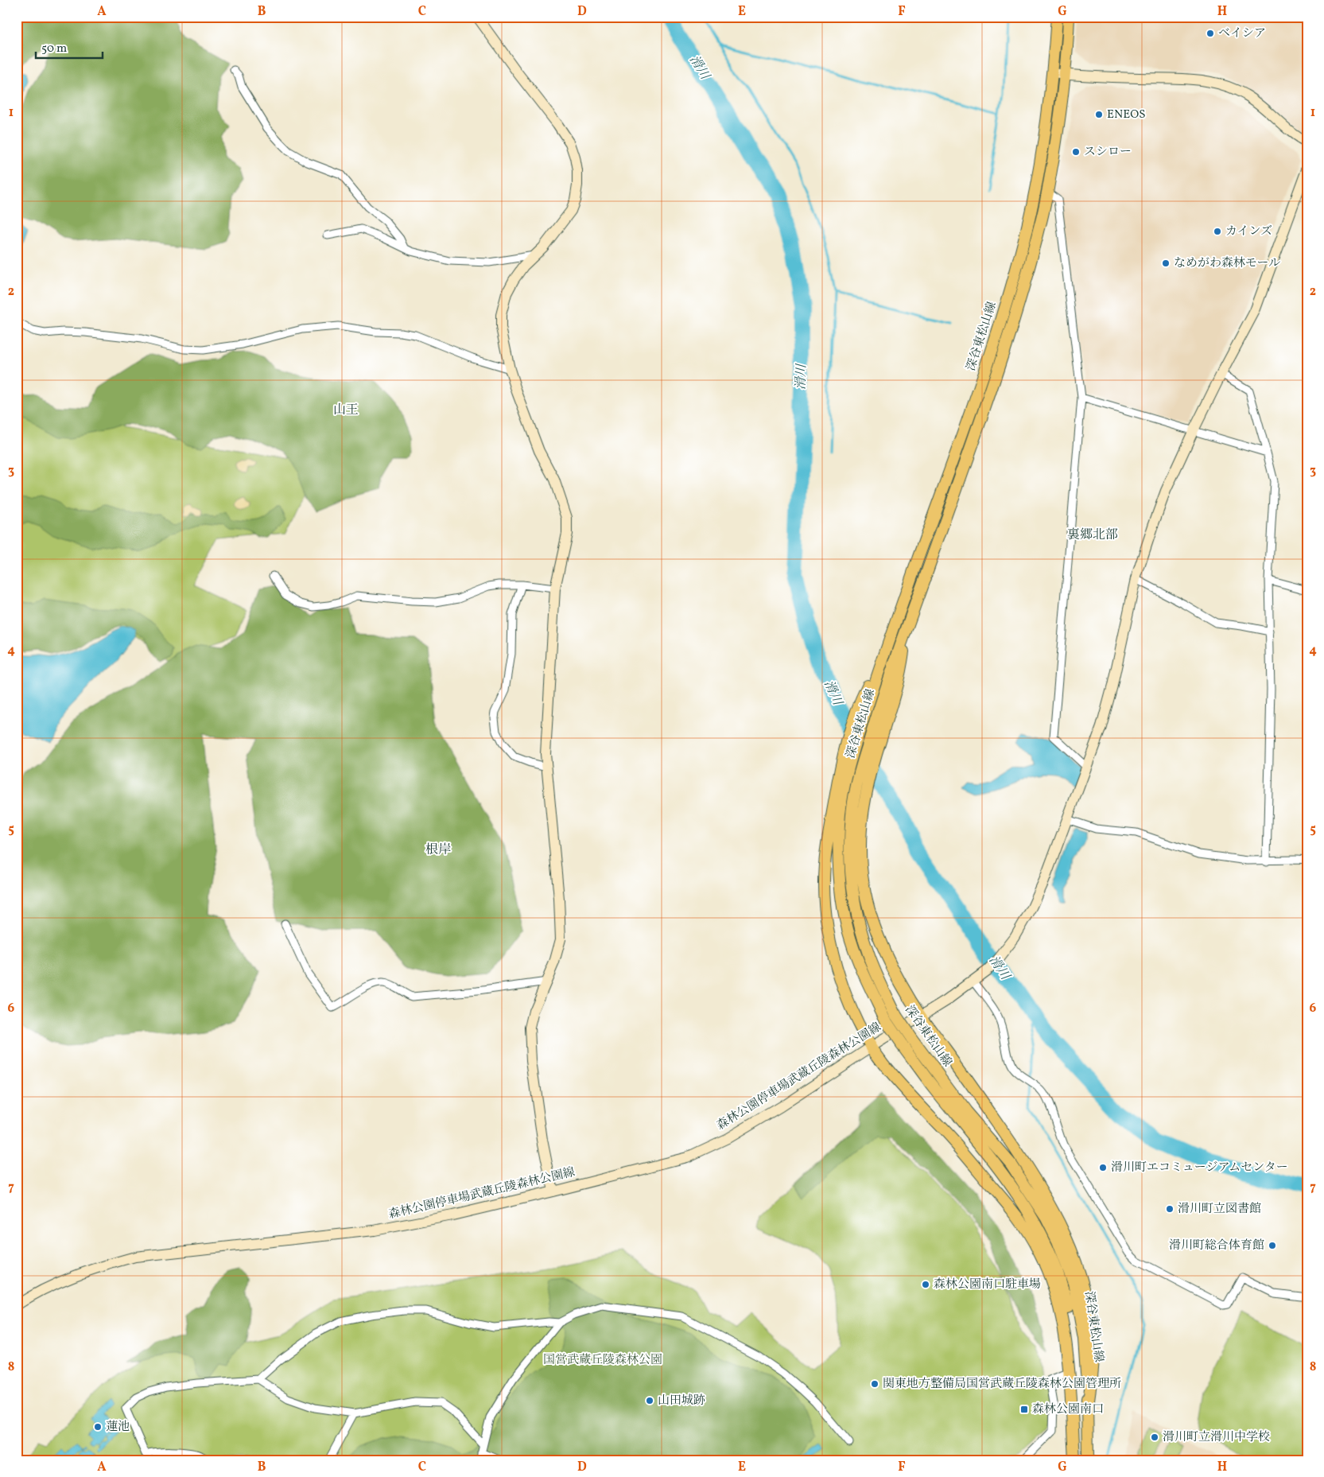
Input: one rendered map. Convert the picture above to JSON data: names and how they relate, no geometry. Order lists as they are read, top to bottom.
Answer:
{
  "streets": {
    "main road": ["深谷東松山線"],
    "street": ["森林公園停車場武蔵丘陵森林公園線"]
  },
  "crossings": [
    ["深谷東松山線", "森林公園停車場武蔵丘陵森林公園線"]
  ],
  "districts": ["山王", "裏郷北部", "根岸"],
  "water": ["滑川"],
  "parks": ["国営武蔵丘陵森林公園"],
  "places": {
    "other": [
      "ベイシア",
      "ENEOS",
      "スシロー",
      "カインズ",
      "なめがわ森林モール",
      "滑川町エコミュージアムセンター",
      "滑川町立図書館",
      "滑川町総合体育館",
      "森林公園南口駐車場",
      "関東地方整備局国営武蔵丘陵森林公園管理所",
      "山田城跡",
      "蓮池",
      "滑川町立滑川中学校"
    ],
    "transit": ["森林公園南口"]
  },
  "scale_bar": "50 m",
  "grid": {
    "columns": [
      "A",
      "B",
      "C",
      "D",
      "E",
      "F",
      "G",
      "H"
    ],
    "rows": [
      "1",
      "2",
      "3",
      "4",
      "5",
      "6",
      "7",
      "8"
    ]
  }
}
